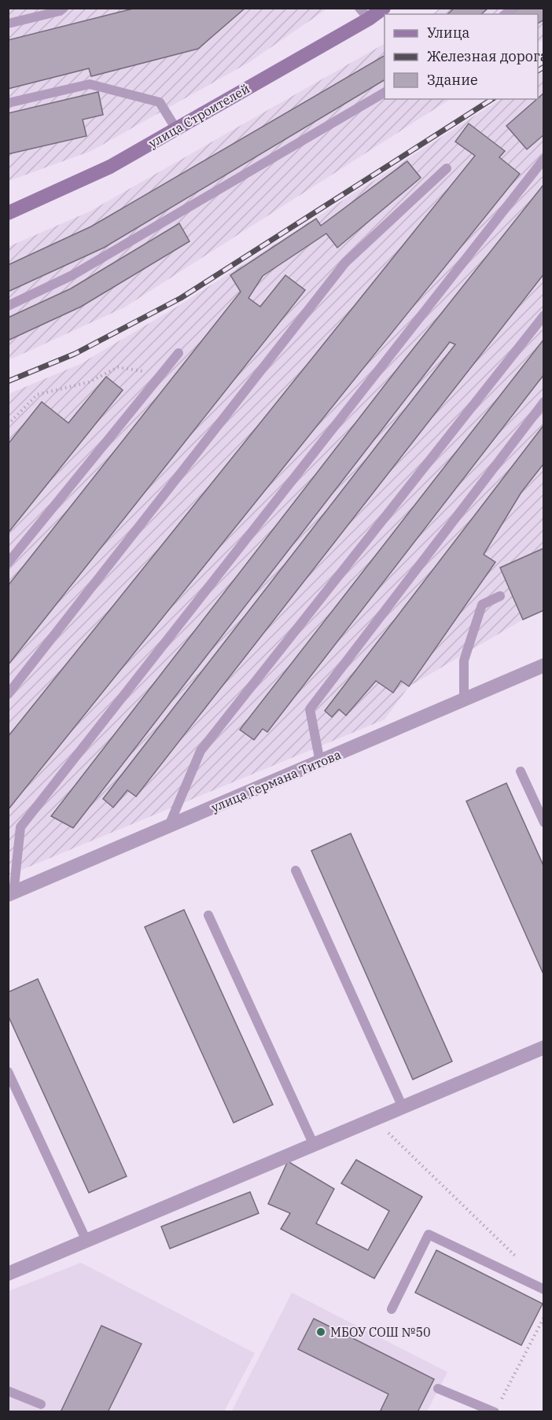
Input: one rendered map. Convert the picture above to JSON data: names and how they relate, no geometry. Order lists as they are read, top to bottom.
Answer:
{
  "streets": {
    "main road": ["улица Строителей"],
    "street": ["улица Германа Титова"]
  },
  "places": ["МБОУ СОШ №50"],
  "legend": ["Улица", "Железная дорога", "Здание"]
}
